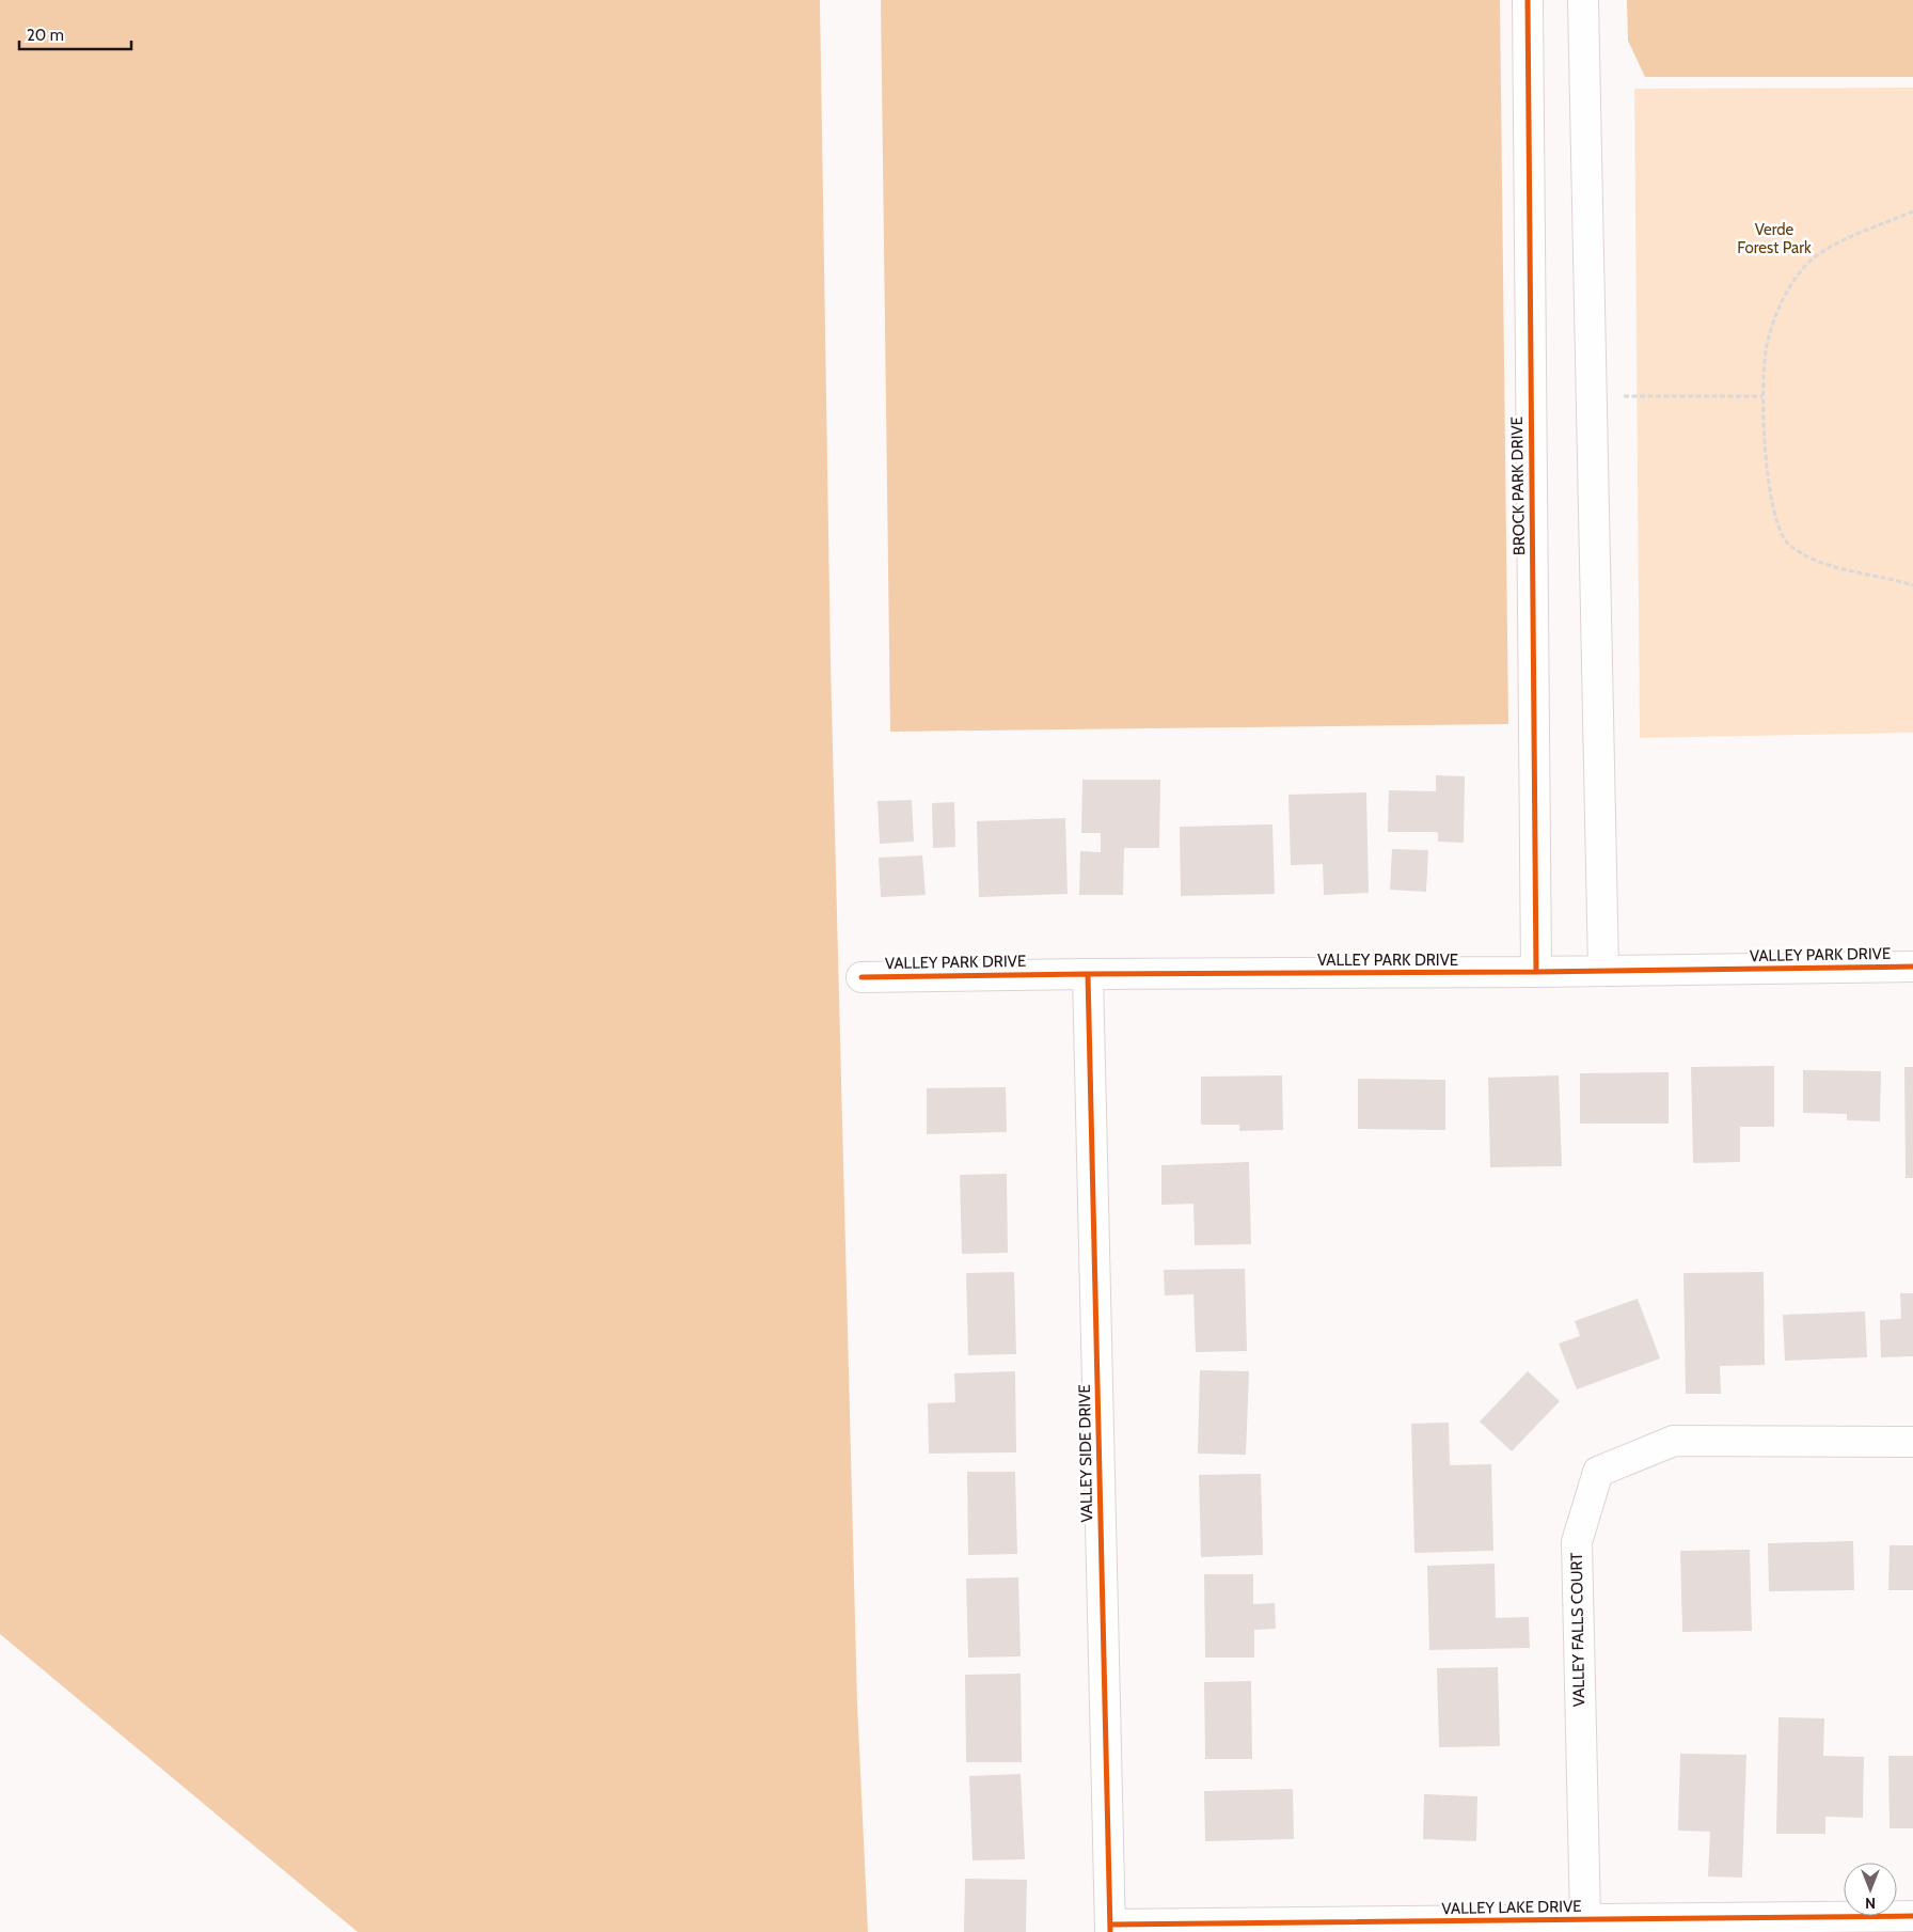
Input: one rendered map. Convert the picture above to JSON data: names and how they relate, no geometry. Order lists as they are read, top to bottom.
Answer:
{
  "streets": {
    "street": [
      "BROCK PARK DRIVE",
      "VALLEY PARK DRIVE",
      "VALLEY SIDE DRIVE",
      "VALLEY FALLS COURT",
      "VALLEY LAKE DRIVE"
    ]
  },
  "crossings": [
    ["BROCK PARK DRIVE", "VALLEY PARK DRIVE"],
    ["VALLEY PARK DRIVE", "VALLEY SIDE DRIVE"],
    ["VALLEY SIDE DRIVE", "VALLEY LAKE DRIVE"],
    ["VALLEY FALLS COURT", "VALLEY LAKE DRIVE"]
  ],
  "parks": ["Verde Forest Park"],
  "scale_bar": "20 m",
  "north": "bottom"
}
